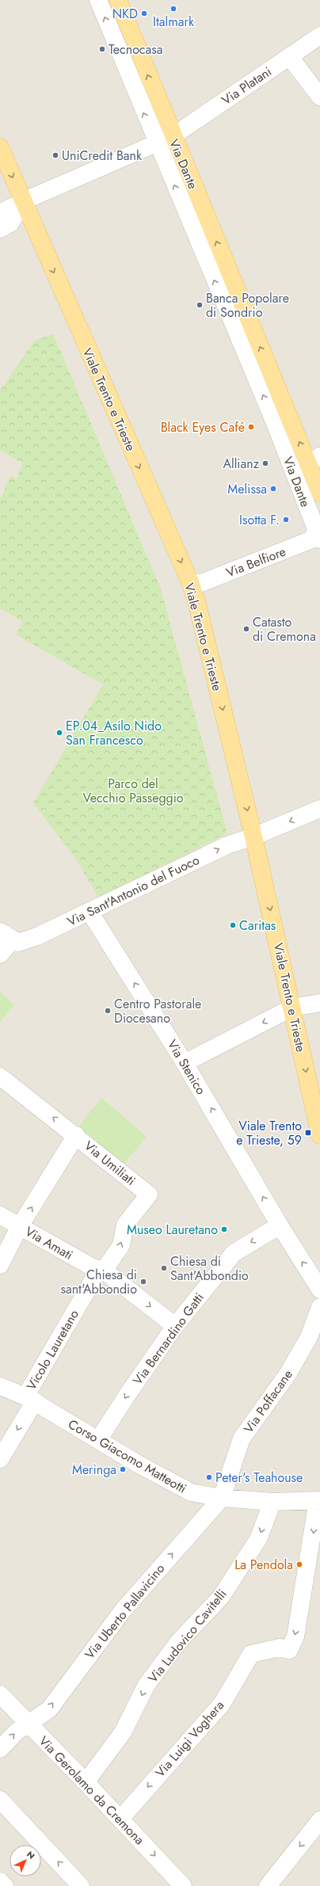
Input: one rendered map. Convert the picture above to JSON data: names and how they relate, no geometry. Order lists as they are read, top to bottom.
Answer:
{
  "streets": {
    "main road": ["Via Dante", "Viale Trento e Trieste"],
    "street": [
      "Via Platani",
      "Via Belfiore",
      "Via Sant'Antonio del Fuoco",
      "Via Stenico",
      "Via Umiliati",
      "Via Amati",
      "Via Bernardino Gatti",
      "Vicolo Lauretano",
      "Via Poffacane",
      "Corso Giacomo Matteotti",
      "Via Uberto Pallavicino",
      "Via Ludovico Cavitelli",
      "Via Luigi Voghera",
      "Via Gerolamo da Cremona"
    ]
  },
  "crossings": [
    ["Via Platani", "Via Dante"],
    ["Via Platani", "Viale Trento e Trieste"],
    ["Via Dante", "Via Belfiore"],
    ["Viale Trento e Trieste", "Via Belfiore"],
    ["Viale Trento e Trieste", "Via Sant'Antonio del Fuoco"],
    ["Via Sant'Antonio del Fuoco", "Via Stenico"],
    ["Via Stenico", "Via Bernardino Gatti"],
    ["Via Umiliati", "Via Amati"],
    ["Via Umiliati", "Vicolo Lauretano"],
    ["Via Amati", "Via Bernardino Gatti"],
    ["Via Amati", "Vicolo Lauretano"],
    ["Via Bernardino Gatti", "Corso Giacomo Matteotti"],
    ["Vicolo Lauretano", "Corso Giacomo Matteotti"],
    ["Via Poffacane", "Corso Giacomo Matteotti"],
    ["Via Poffacane", "Via Uberto Pallavicino"],
    ["Corso Giacomo Matteotti", "Via Uberto Pallavicino"],
    ["Corso Giacomo Matteotti", "Via Ludovico Cavitelli"],
    ["Corso Giacomo Matteotti", "Via Luigi Voghera"],
    ["Via Uberto Pallavicino", "Via Gerolamo da Cremona"],
    ["Via Ludovico Cavitelli", "Via Gerolamo da Cremona"],
    ["Via Luigi Voghera", "Via Gerolamo da Cremona"]
  ],
  "one_way": [
    "Via Dante",
    "Viale Trento e Trieste",
    "Via Stenico",
    "Via Amati",
    "Via Bernardino Gatti",
    "Via Uberto Pallavicino",
    "Via Ludovico Cavitelli",
    "Via Luigi Voghera"
  ],
  "parks": ["Parco del Vecchio Passeggio"],
  "places": {
    "other": [
      "Italmark",
      "NKD",
      "Tecnocasa",
      "UniCredit Bank",
      "Banca Popolare di Sondrio",
      "Black Eyes Café",
      "Allianz",
      "Melissa",
      "Isotta F.",
      "Catasto di Cremona",
      "EP.04_Asilo Nido San Francesco",
      "Caritas",
      "Centro Pastorale Diocesano",
      "Museo Lauretano",
      "Chiesa di Sant'Abbondio",
      "Chiesa di sant'Abbondio",
      "Meringa",
      "Peter's Teahouse",
      "La Pendola"
    ],
    "transit": ["Viale Trento e Trieste, 59"]
  },
  "north": "top right"
}
